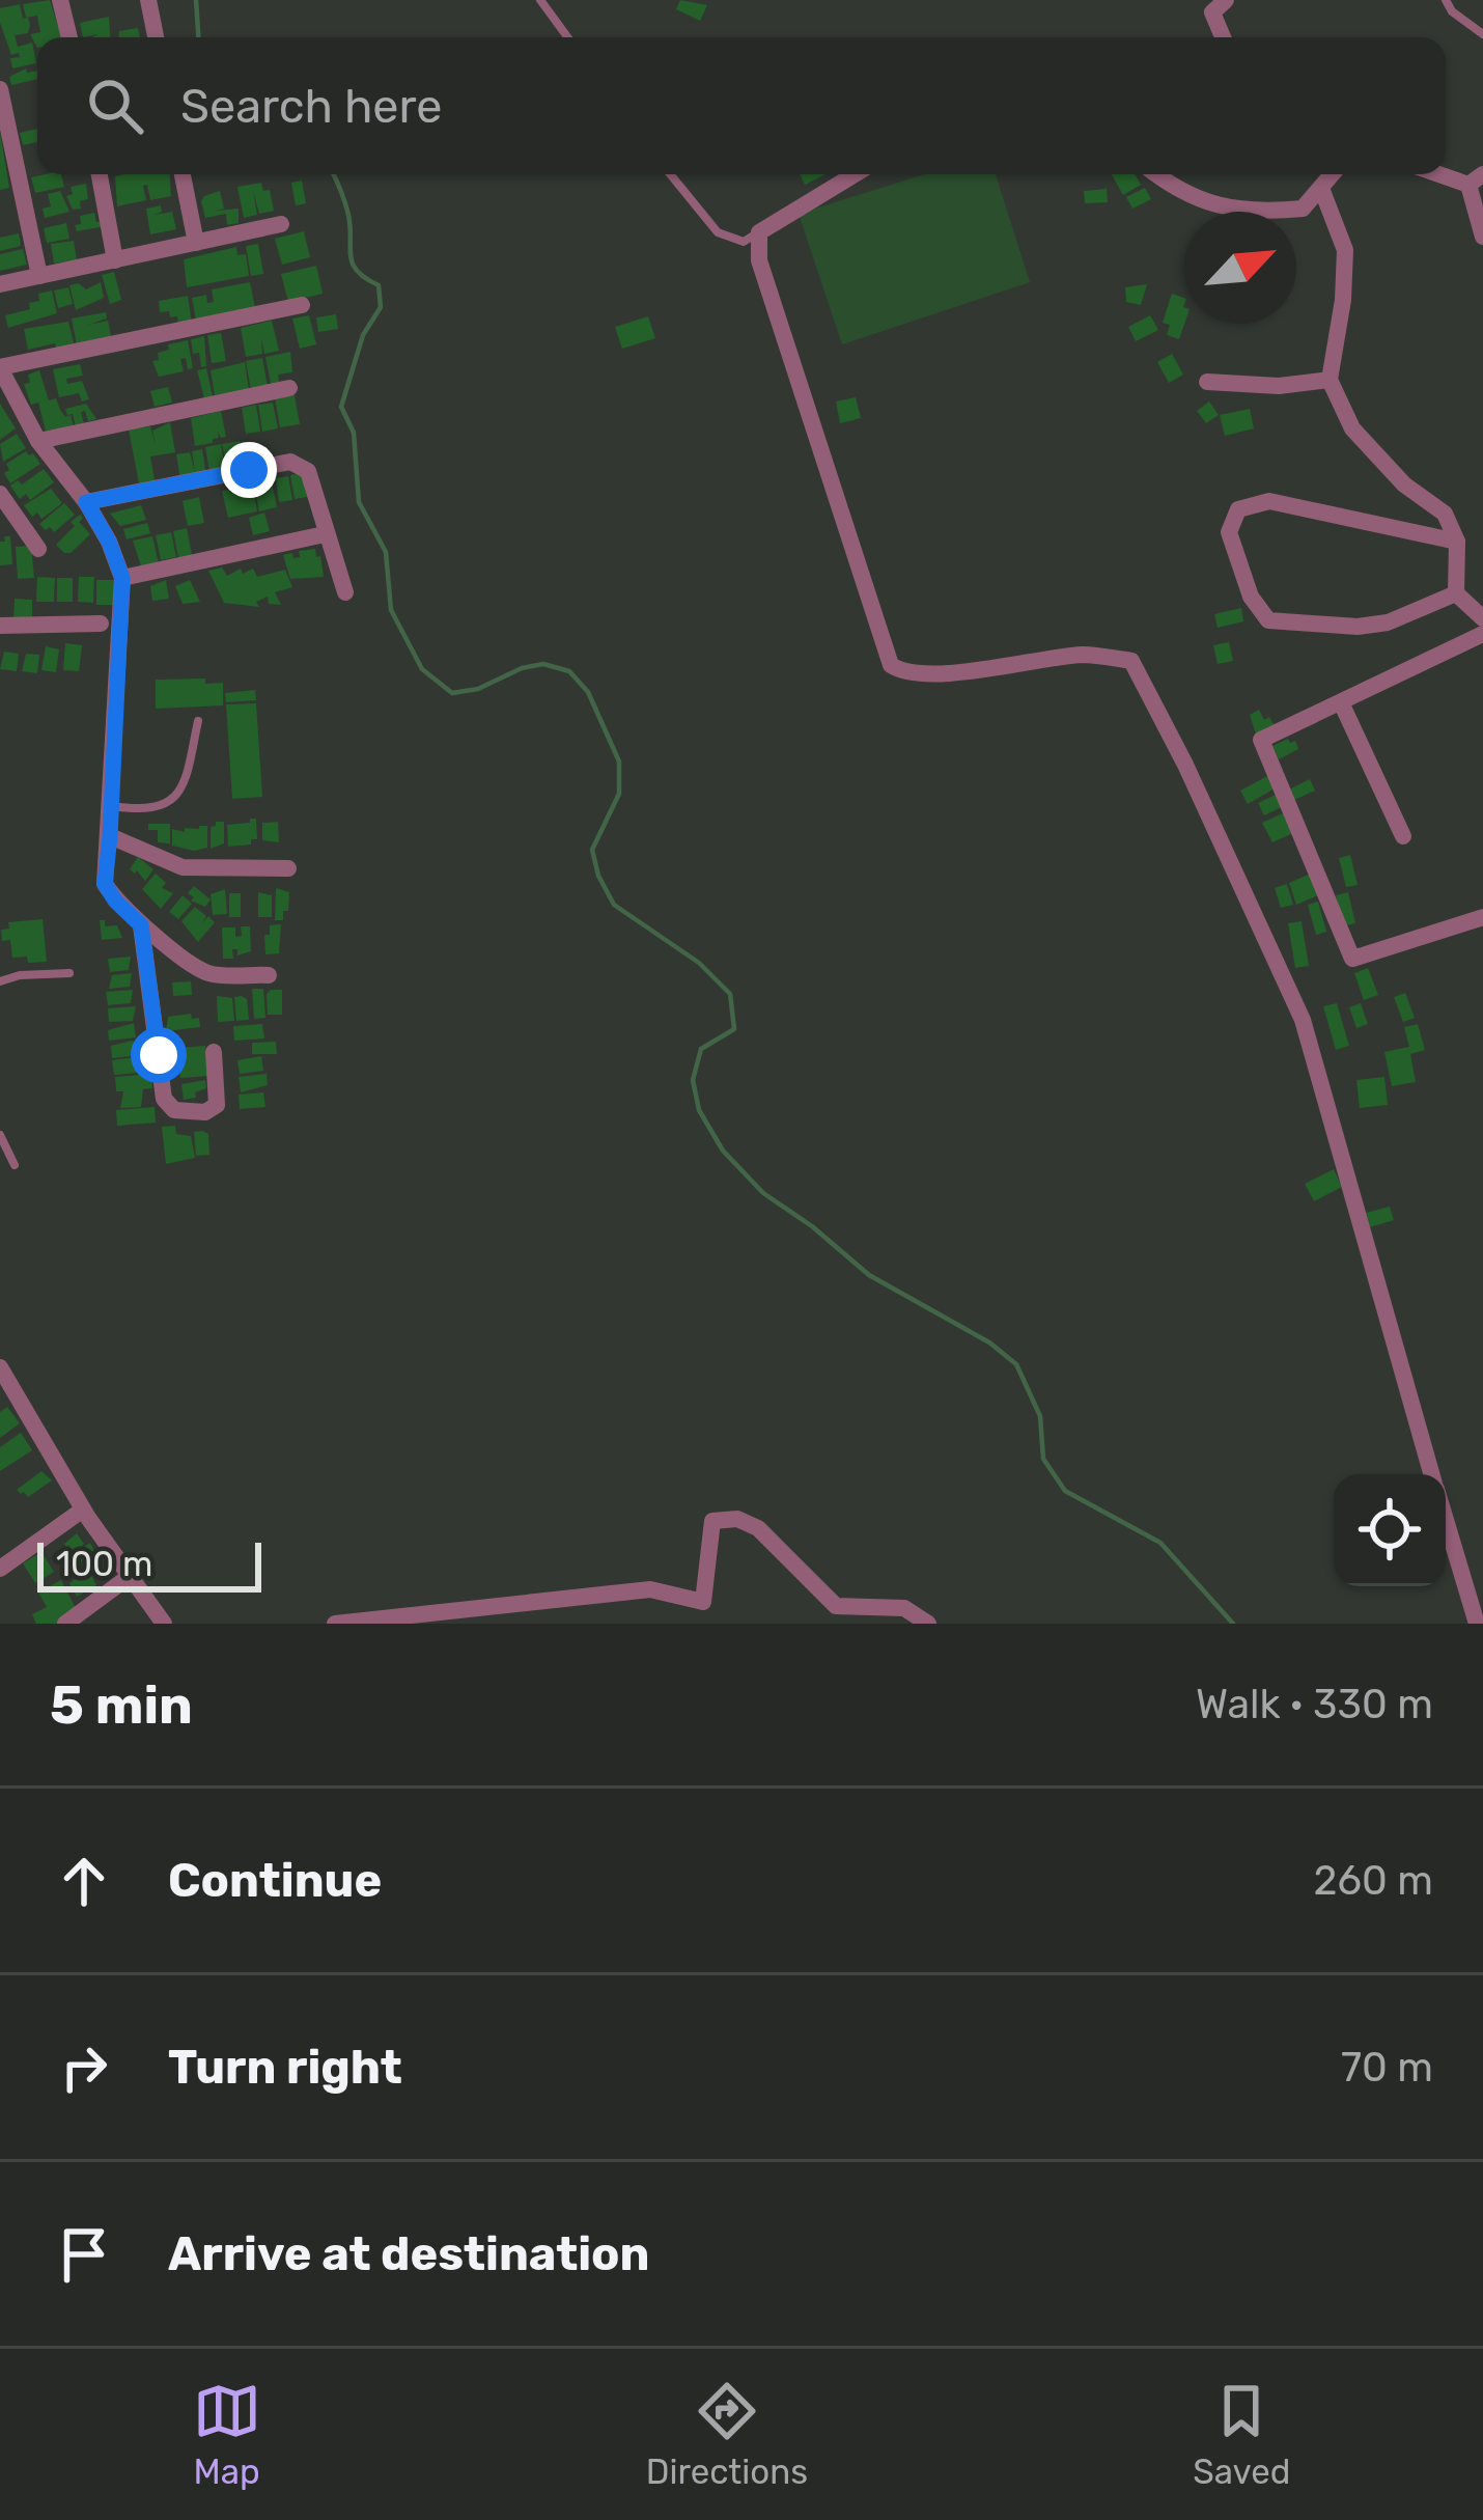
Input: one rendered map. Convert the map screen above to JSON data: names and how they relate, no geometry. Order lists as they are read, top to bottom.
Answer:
{
  "scale_bar": "100 m",
  "north": "top right",
  "page": {
    "search": "Search here",
    "scale": "100 m",
    "heading": ["5 min", "Walk · 330 m"],
    "list": [
      ["Continue", "260 m"],
      ["Turn right", "70 m"],
      "Arrive at destination"
    ],
    "nav": ["Map", "Directions", "Saved"]
  }
}
